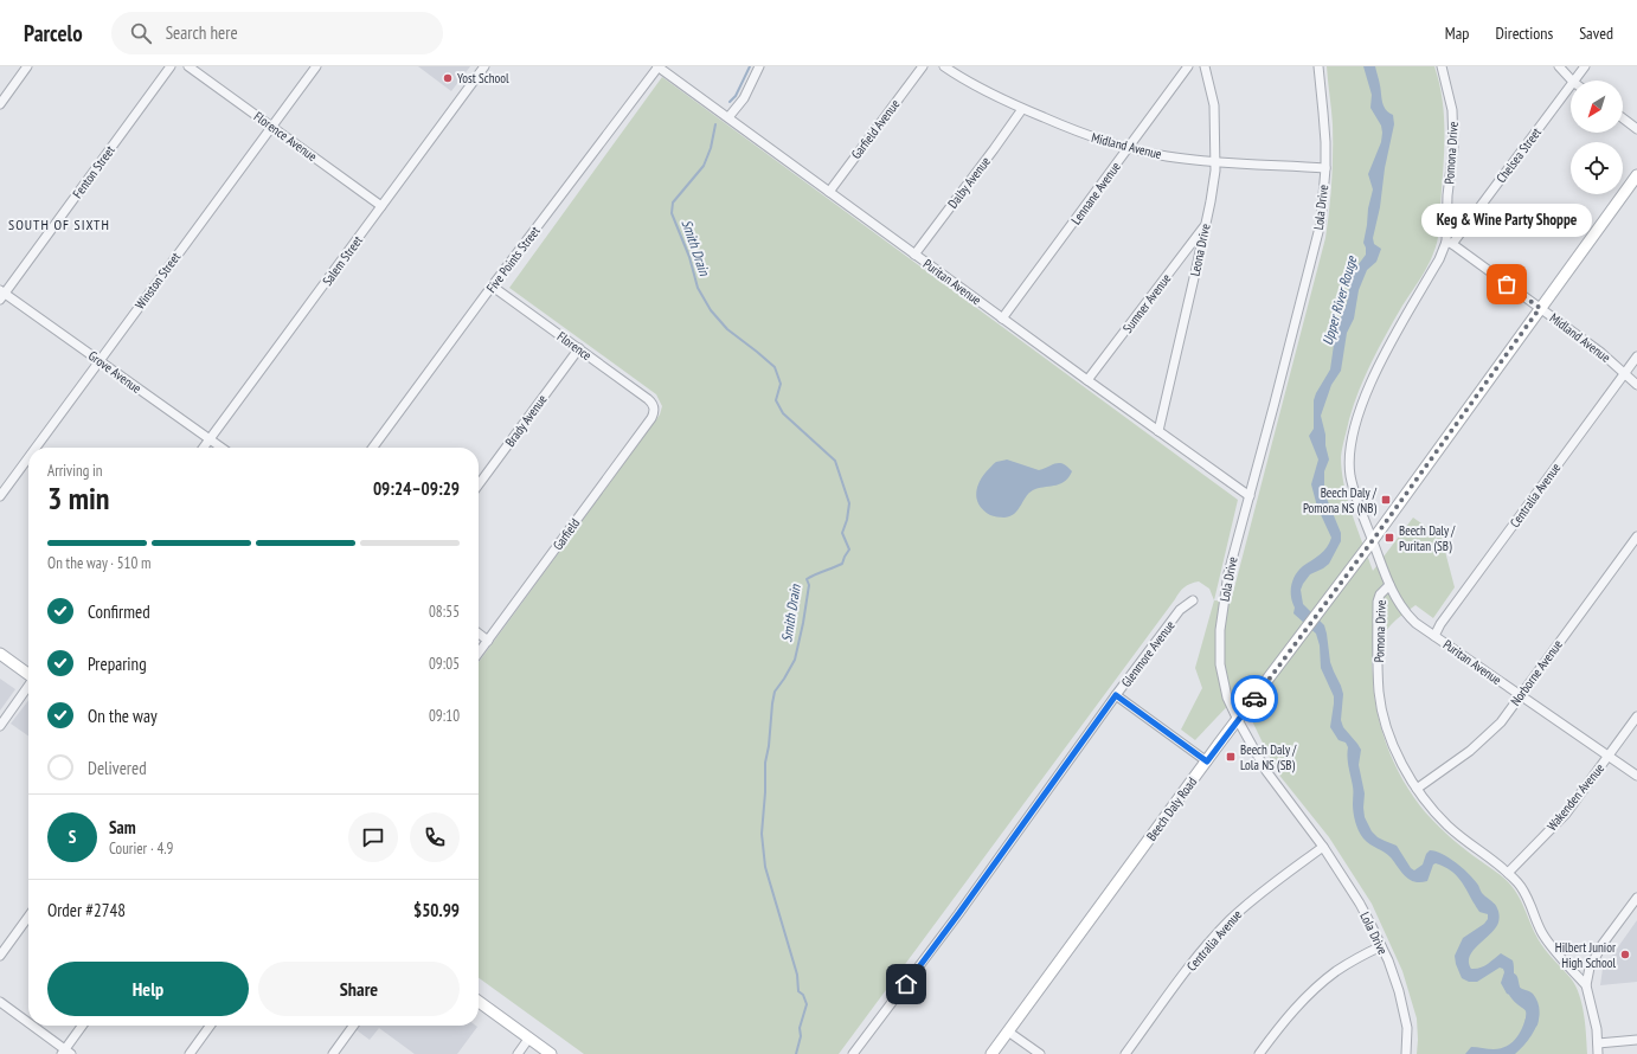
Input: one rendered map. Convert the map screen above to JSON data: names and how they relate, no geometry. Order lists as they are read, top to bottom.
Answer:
{
  "streets": {
    "main road": ["Beech Daly Road"],
    "street": [
      "Garfield Avenue",
      "Florence Avenue",
      "Midland Avenue",
      "Pomona Drive",
      "Chelsea Street",
      "Fenton Street",
      "Dalby Avenue",
      "Lennane Avenue",
      "Lola Drive",
      "Leona Drive",
      "Five Points Street",
      "Salem Street",
      "Winston Street",
      "Puritan Avenue",
      "Sumner Avenue",
      "Florence",
      "Grove Avenue",
      "Brady Avenue",
      "Centralia Avenue",
      "Garfield",
      "Glenmore Avenue",
      "Norborne Avenue",
      "Wakenden Avenue"
    ]
  },
  "crossings": [
    ["Garfield Avenue", "Puritan Avenue"],
    ["Florence Avenue", "Salem Street"],
    ["Florence Avenue", "Winston Street"],
    ["Midland Avenue", "Pomona Drive"],
    ["Midland Avenue", "Chelsea Street"],
    ["Midland Avenue", "Dalby Avenue"],
    ["Midland Avenue", "Lennane Avenue"],
    ["Midland Avenue", "Lola Drive"],
    ["Midland Avenue", "Leona Drive"],
    ["Midland Avenue", "Centralia Avenue"],
    ["Midland Avenue", "Beech Daly Road"],
    ["Pomona Drive", "Chelsea Street"],
    ["Pomona Drive", "Puritan Avenue"],
    ["Pomona Drive", "Norborne Avenue"],
    ["Pomona Drive", "Wakenden Avenue"],
    ["Pomona Drive", "Beech Daly Road"],
    ["Fenton Street", "Grove Avenue"],
    ["Dalby Avenue", "Puritan Avenue"],
    ["Lennane Avenue", "Puritan Avenue"],
    ["Lola Drive", "Puritan Avenue"],
    ["Lola Drive", "Centralia Avenue"],
    ["Lola Drive", "Beech Daly Road"],
    ["Leona Drive", "Puritan Avenue"],
    ["Leona Drive", "Sumner Avenue"],
    ["Five Points Street", "Puritan Avenue"],
    ["Five Points Street", "Florence"],
    ["Salem Street", "Grove Avenue"],
    ["Winston Street", "Grove Avenue"],
    ["Puritan Avenue", "Sumner Avenue"],
    ["Puritan Avenue", "Centralia Avenue"],
    ["Puritan Avenue", "Norborne Avenue"],
    ["Puritan Avenue", "Wakenden Avenue"],
    ["Florence", "Brady Avenue"],
    ["Florence", "Garfield"]
  ],
  "districts": ["SOUTH OF SIXTH"],
  "water": ["Smith Drain", "Upper River Rouge"],
  "places": {
    "other": ["Yost School", "Keg & Wine Party Shoppe", "Hilbert Junior High School"],
    "transit": ["Beech Daly / Pomona NS (NB)", "Beech Daly / Puritan (SB)", "Beech Daly / Lola NS (SB)"]
  },
  "north": "bottom left",
  "page": {
    "header": "Parcelo",
    "search": "Search here",
    "nav": ["Map", "Directions", "Saved"],
    "bubble": "Keg & Wine Party Shoppe",
    "heading": ["3 min", "Arriving in", "09:24–09:29"],
    "panel": [
      "Sam",
      "Courier · 4.9",
      "Order #2748",
      "$50.99"
    ],
    "bar": "On the way · 510 m",
    "list": [
      ["Confirmed", "08:55"],
      ["Preparing", "09:05"],
      ["On the way", "09:10"],
      "Delivered"
    ],
    "round": "S",
    "buttons": ["Help", "Share"]
  }
}
